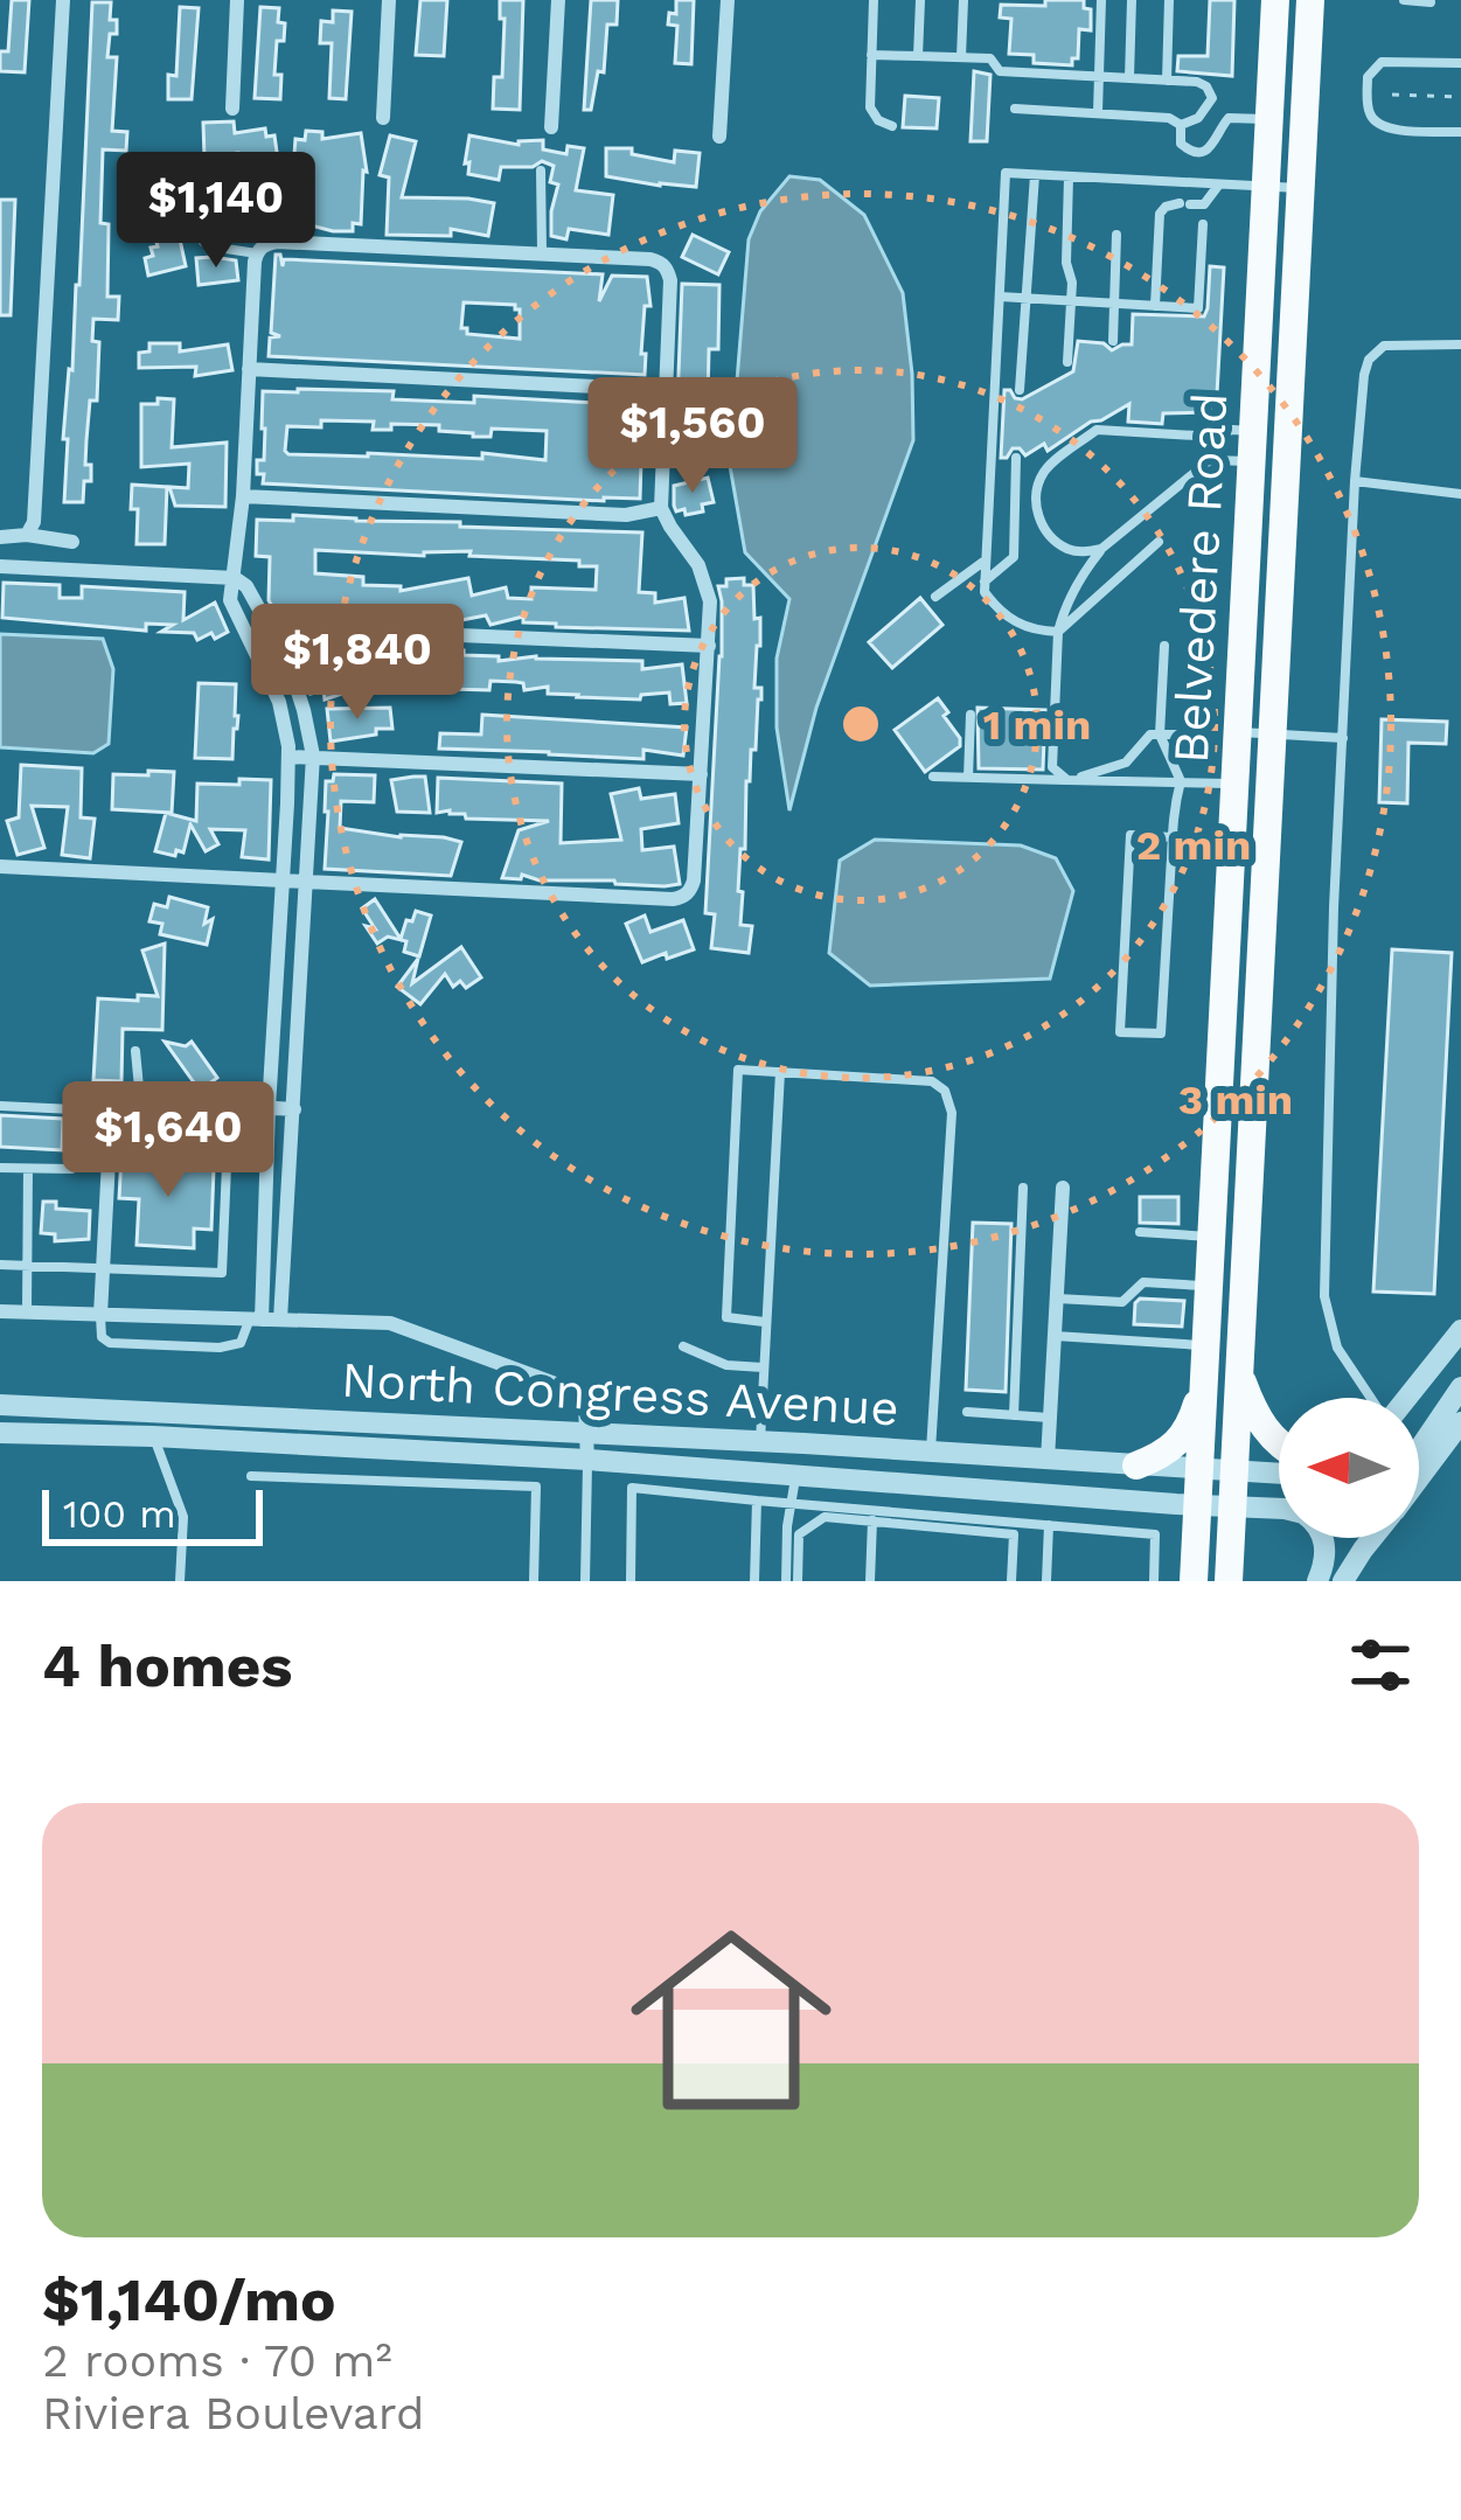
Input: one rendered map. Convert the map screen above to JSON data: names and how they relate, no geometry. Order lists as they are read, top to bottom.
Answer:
{
  "streets": {
    "main road": ["Belvedere Road"],
    "street": ["North Congress Avenue"]
  },
  "crossings": [
    ["Belvedere Road", "North Congress Avenue"]
  ],
  "scale_bar": "100 m",
  "north": "left",
  "page": {
    "price": [
      "$1,140",
      "$1,560",
      "$1,840",
      "$1,640"
    ],
    "scale": "100 m",
    "heading": "4 homes",
    "list": [
      {
        "name": "$1,140/mo",
        "note": "2 rooms · 70 m² · Riviera Boulevard"
      }
    ]
  },
  "rings": ["1 min", "2 min", "3 min"]
}
